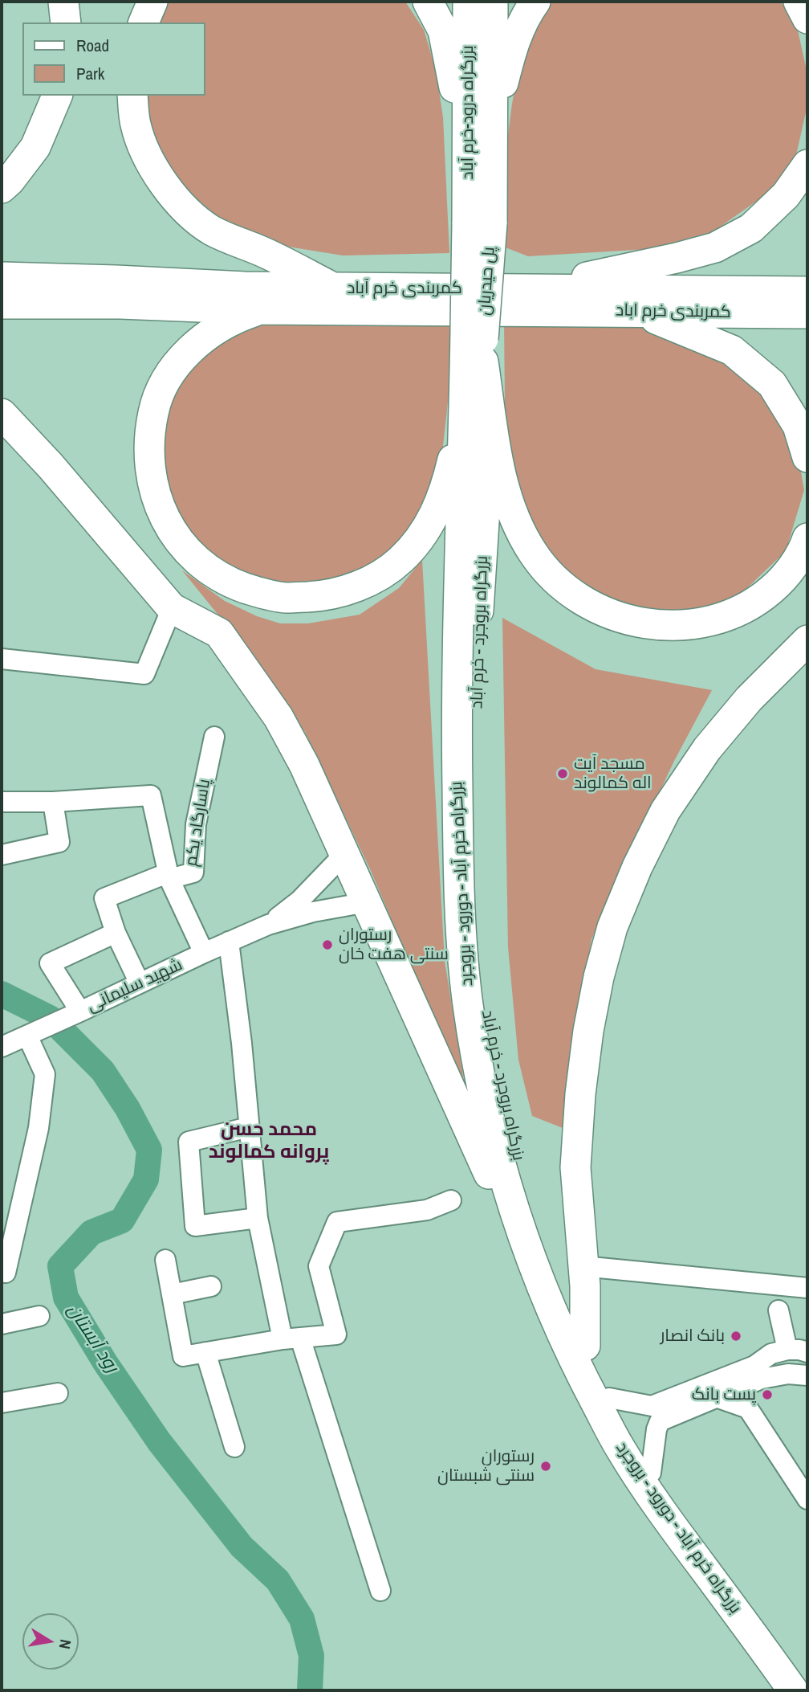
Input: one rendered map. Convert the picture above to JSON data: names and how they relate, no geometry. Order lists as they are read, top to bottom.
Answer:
{
  "streets": {
    "highway": [
      "بزرگراه درود-خرم آباد",
      "پل حیدریان",
      "کمربندی خرم آباد",
      "کمربندی خرم اباد",
      "بزرگراه بروجرد - خرم آباد",
      "بزرگراه خرم آباد - دورود - بروجرد"
    ],
    "street": ["پاسارگاد یکم", "شهید سلیمانی"]
  },
  "crossings": [
    ["بزرگراه درود-خرم آباد", "پل حیدریان"],
    ["پل حیدریان", "بزرگراه بروجرد - خرم آباد"],
    ["پل حیدریان", "بزرگراه خرم آباد - دورود - بروجرد"],
    ["کمربندی خرم آباد", "کمربندی خرم اباد"],
    ["بزرگراه بروجرد - خرم آباد", "بزرگراه خرم آباد - دورود - بروجرد"],
    ["پاسارگاد یکم", "شهید سلیمانی"]
  ],
  "districts": ["محمد حسن پروانه کمالوند"],
  "water": ["رود آبستان"],
  "places": [
    "مسجد آیت اله کمالوند",
    "رستوران سنتی هفت خان",
    "بانک انصار",
    "پست بانک",
    "رستوران سنتی شبستان"
  ],
  "legend": ["Road", "Park"],
  "north": "right"
}
